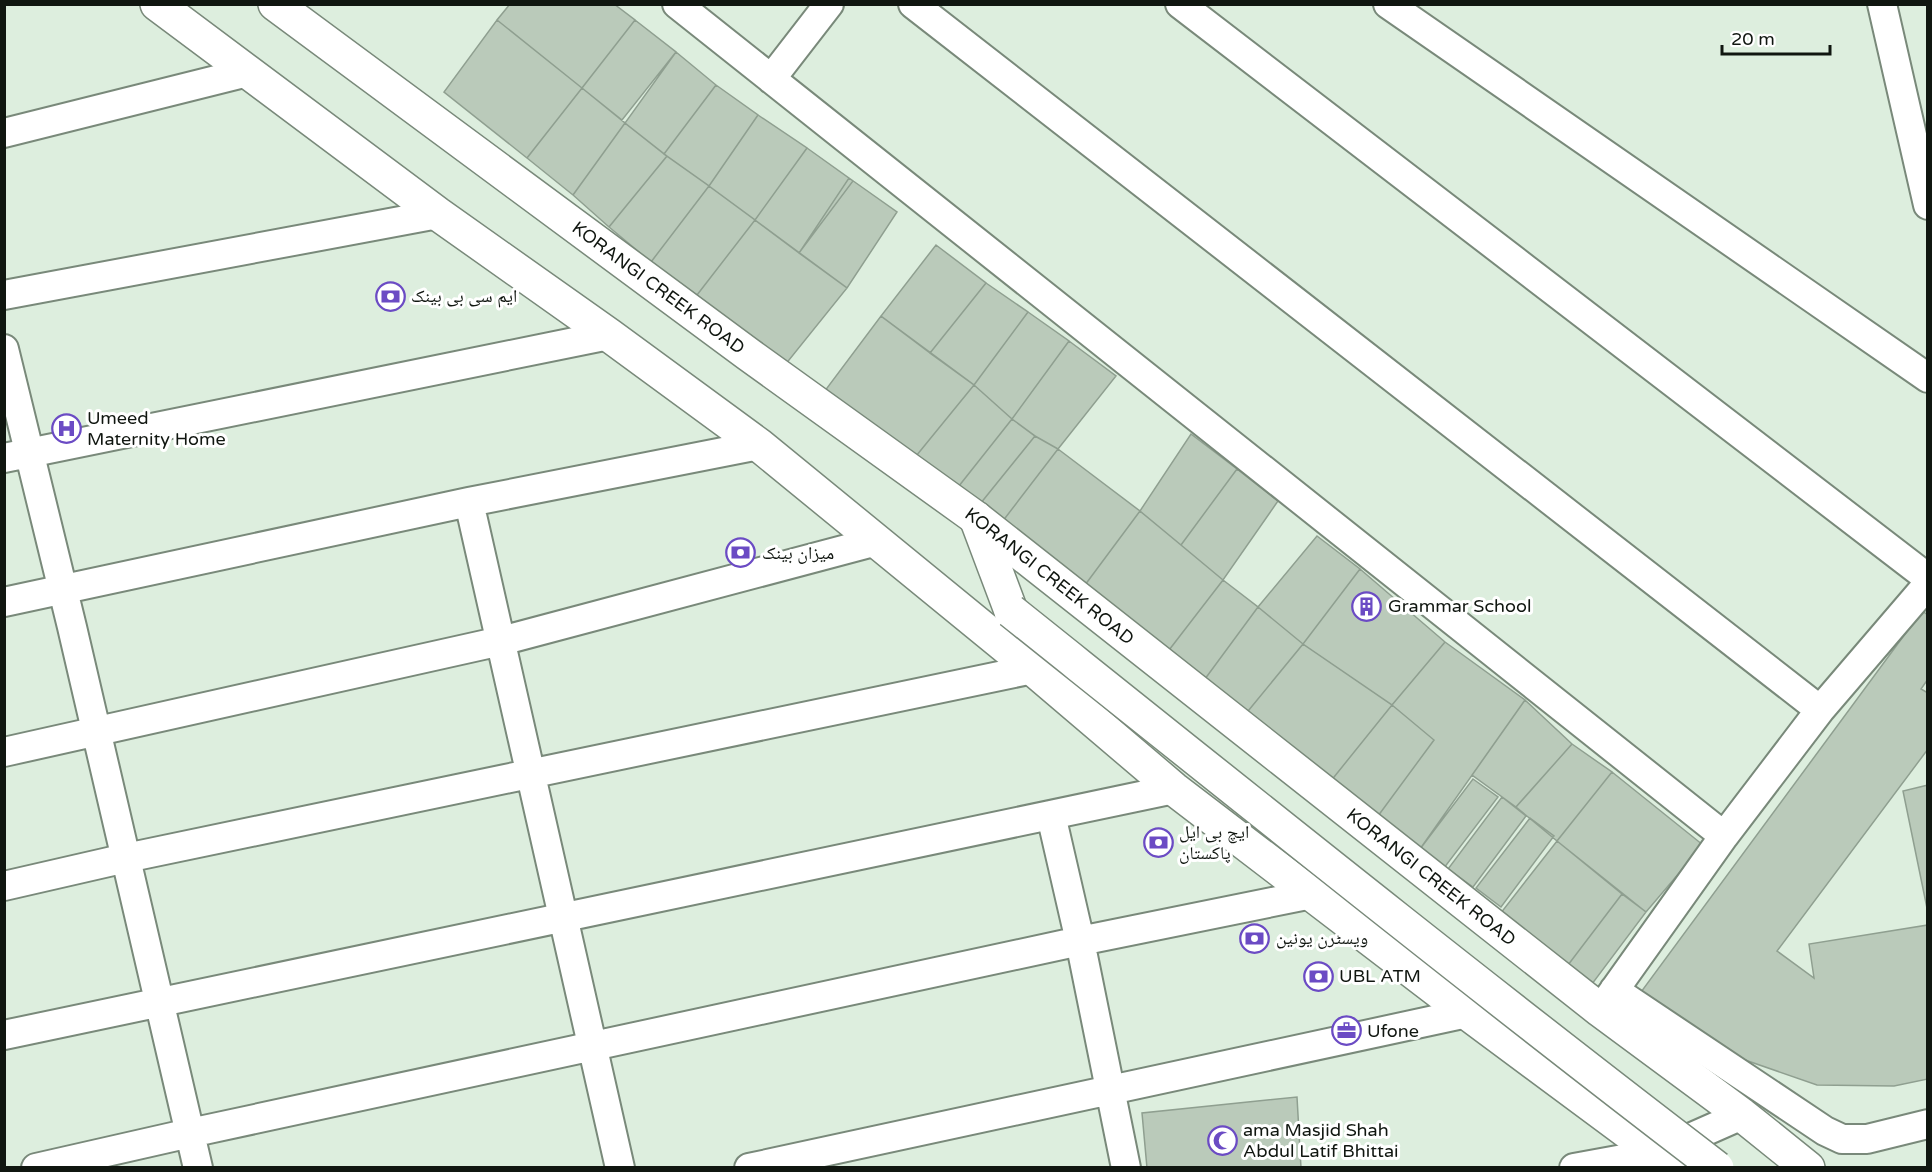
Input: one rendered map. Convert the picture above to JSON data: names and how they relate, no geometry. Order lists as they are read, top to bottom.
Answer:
{
  "streets": {
    "main road": ["KORANGI CREEK ROAD"]
  },
  "places": {
    "bank": [
      "ایم سی بی بینک",
      "میزان بینک",
      "ایچ بی ایل پاکستان",
      "ویسٹرن یونین",
      "UBL ATM"
    ],
    "hospital": ["Umeed Maternity Home"],
    "building": ["Grammar School"],
    "office": ["Ufone"],
    "mosque": ["ama Masjid Shah Abdul Latif Bhittai"]
  },
  "scale_bar": "20 m"
}
